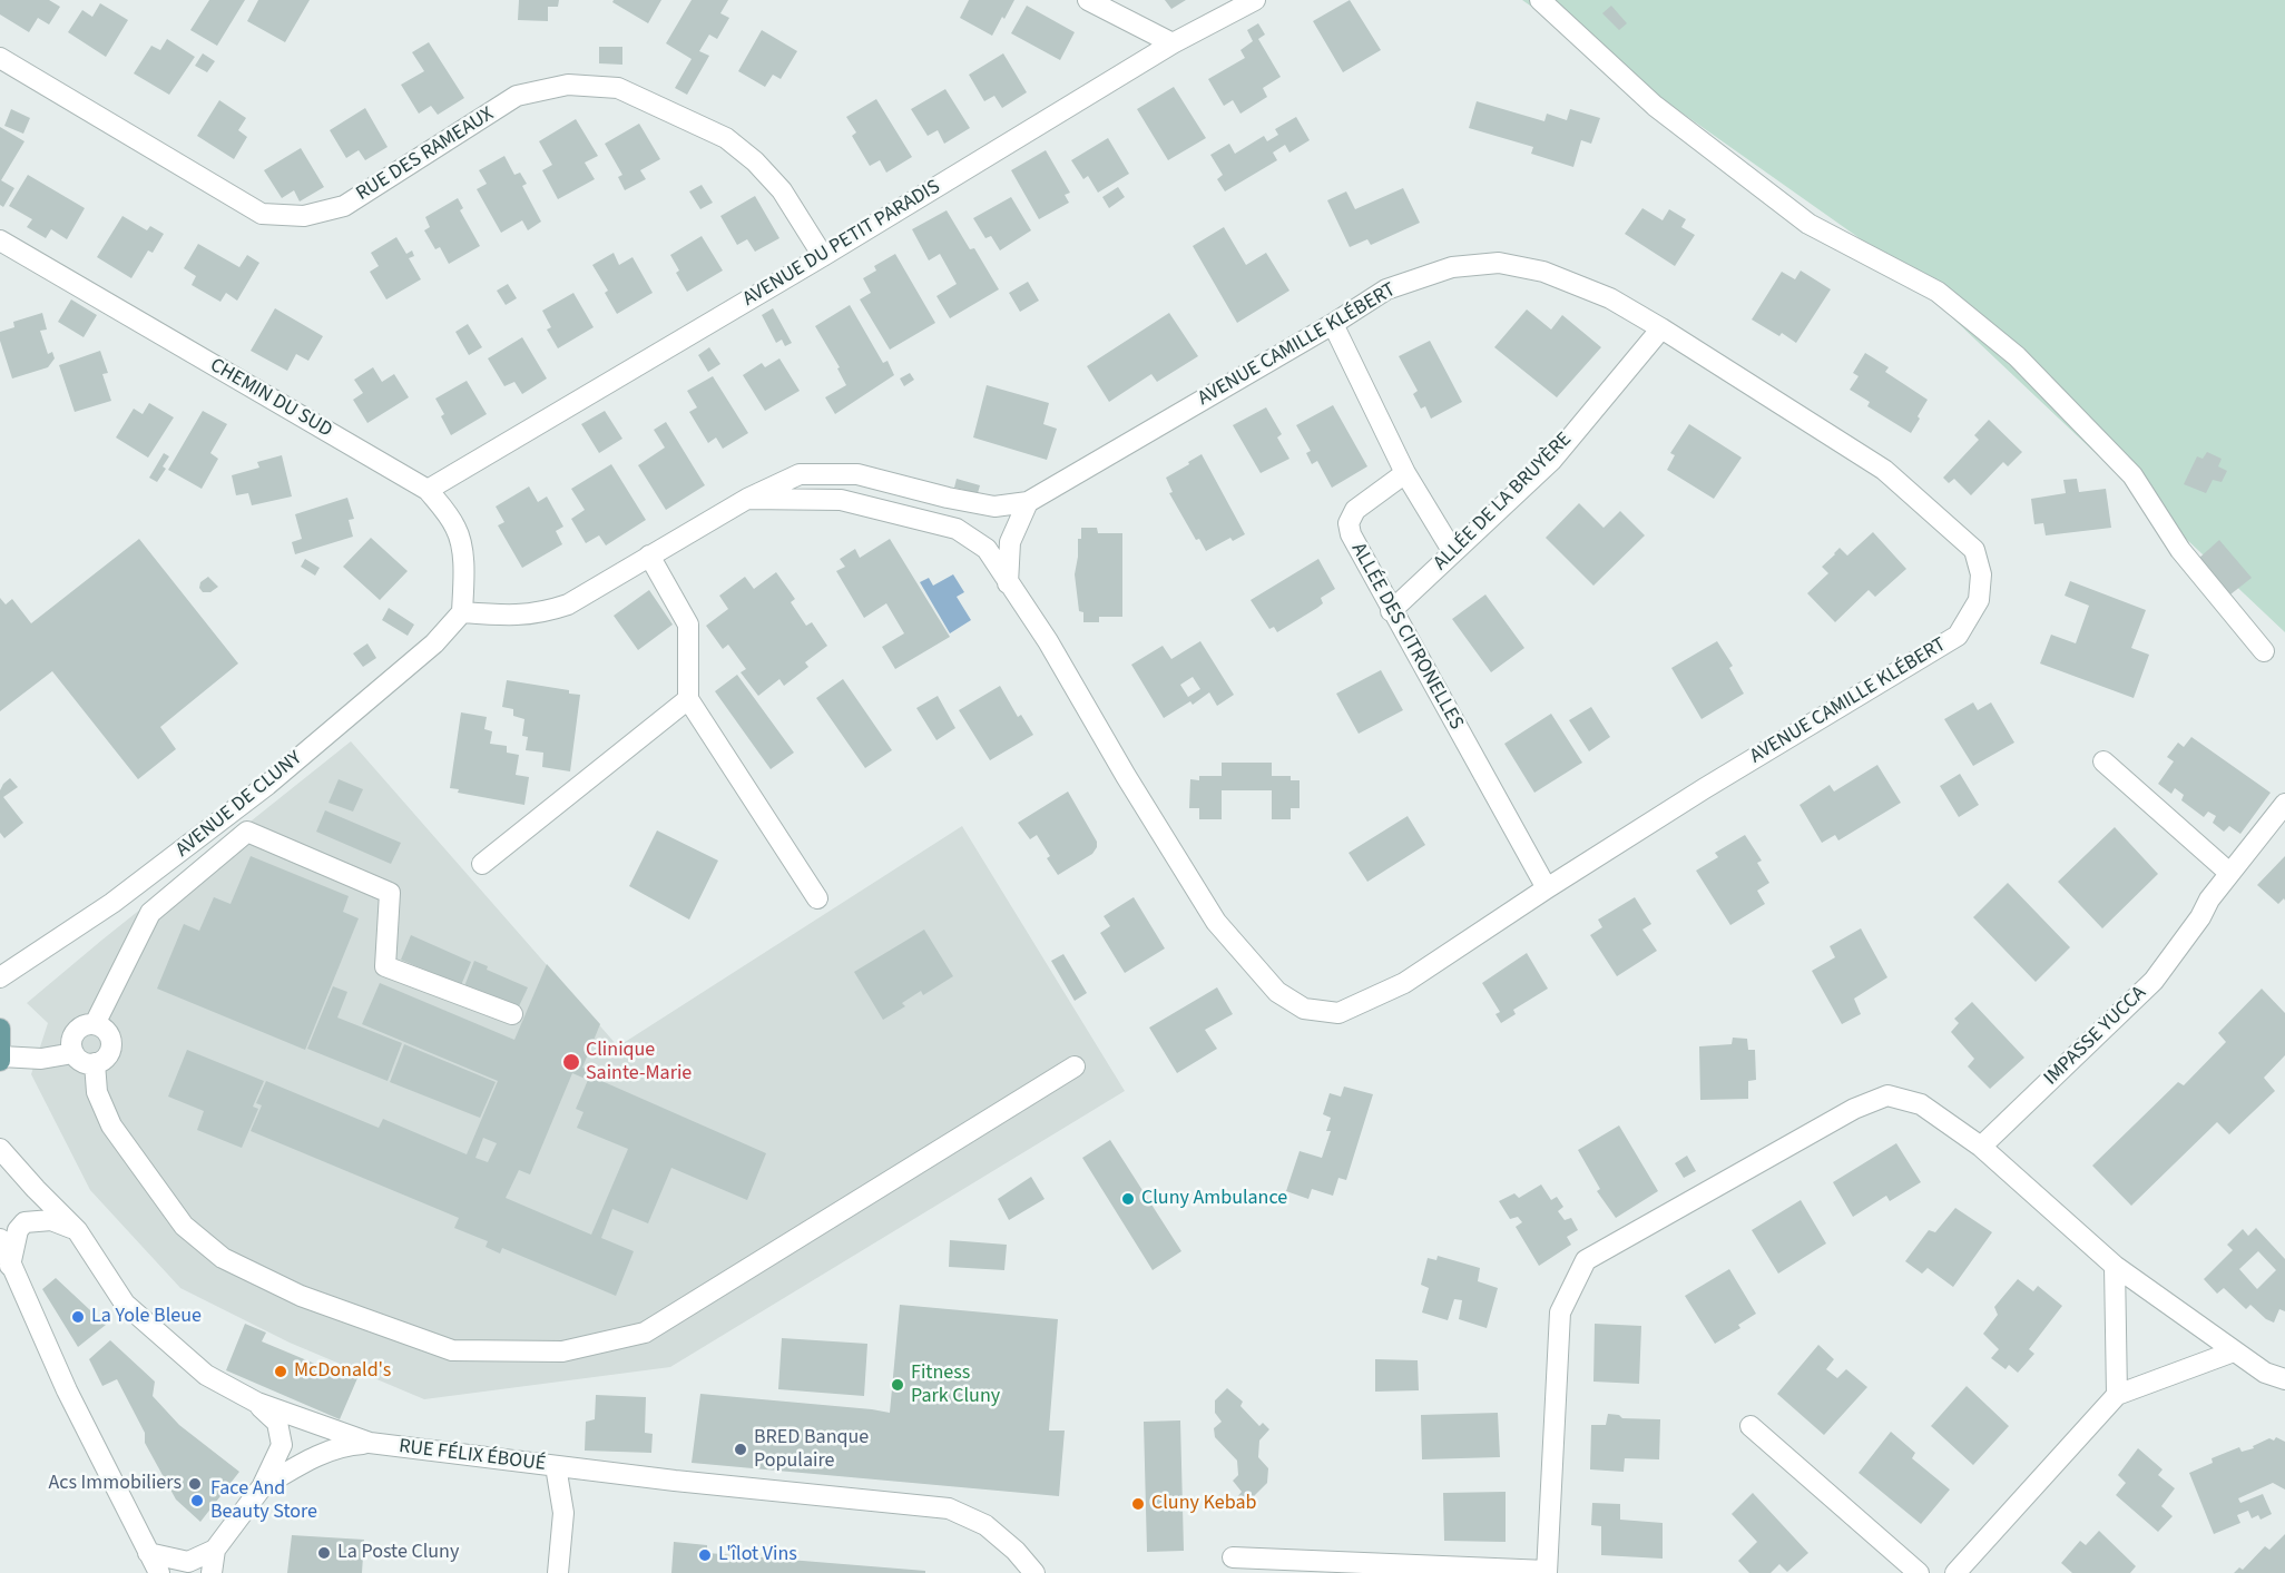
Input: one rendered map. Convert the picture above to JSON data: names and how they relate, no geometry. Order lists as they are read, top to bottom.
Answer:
{
  "streets": {
    "street": [
      "RUE DES RAMEAUX",
      "AVENUE DU PETIT PARADIS",
      "AVENUE CAMILLE KLÉBERT",
      "CHEMIN DU SUD",
      "ALLÉE DE LA BRUYÈRE",
      "ALLÉE DES CITRONELLES",
      "AVENUE DE CLUNY",
      "IMPASSE YUCCA",
      "RUE FÉLIX ÉBOUÉ"
    ]
  },
  "crossings": [
    ["RUE DES RAMEAUX", "AVENUE DU PETIT PARADIS"],
    ["AVENUE DU PETIT PARADIS", "CHEMIN DU SUD"],
    ["AVENUE CAMILLE KLÉBERT", "CHEMIN DU SUD"],
    ["AVENUE CAMILLE KLÉBERT", "ALLÉE DE LA BRUYÈRE"],
    ["AVENUE CAMILLE KLÉBERT", "ALLÉE DES CITRONELLES"],
    ["AVENUE CAMILLE KLÉBERT", "AVENUE DE CLUNY"],
    ["CHEMIN DU SUD", "AVENUE DE CLUNY"],
    ["ALLÉE DE LA BRUYÈRE", "ALLÉE DES CITRONELLES"]
  ],
  "places": [
    "Clinique Sainte-Marie",
    "Cluny Ambulance",
    "La Yole Bleue",
    "McDonald's",
    "Fitness Park Cluny",
    "BRED Banque Populaire",
    "Acs Immobiliers",
    "Face And Beauty Store",
    "Cluny Kebab",
    "La Poste Cluny",
    "L'îlot Vins"
  ]
}
